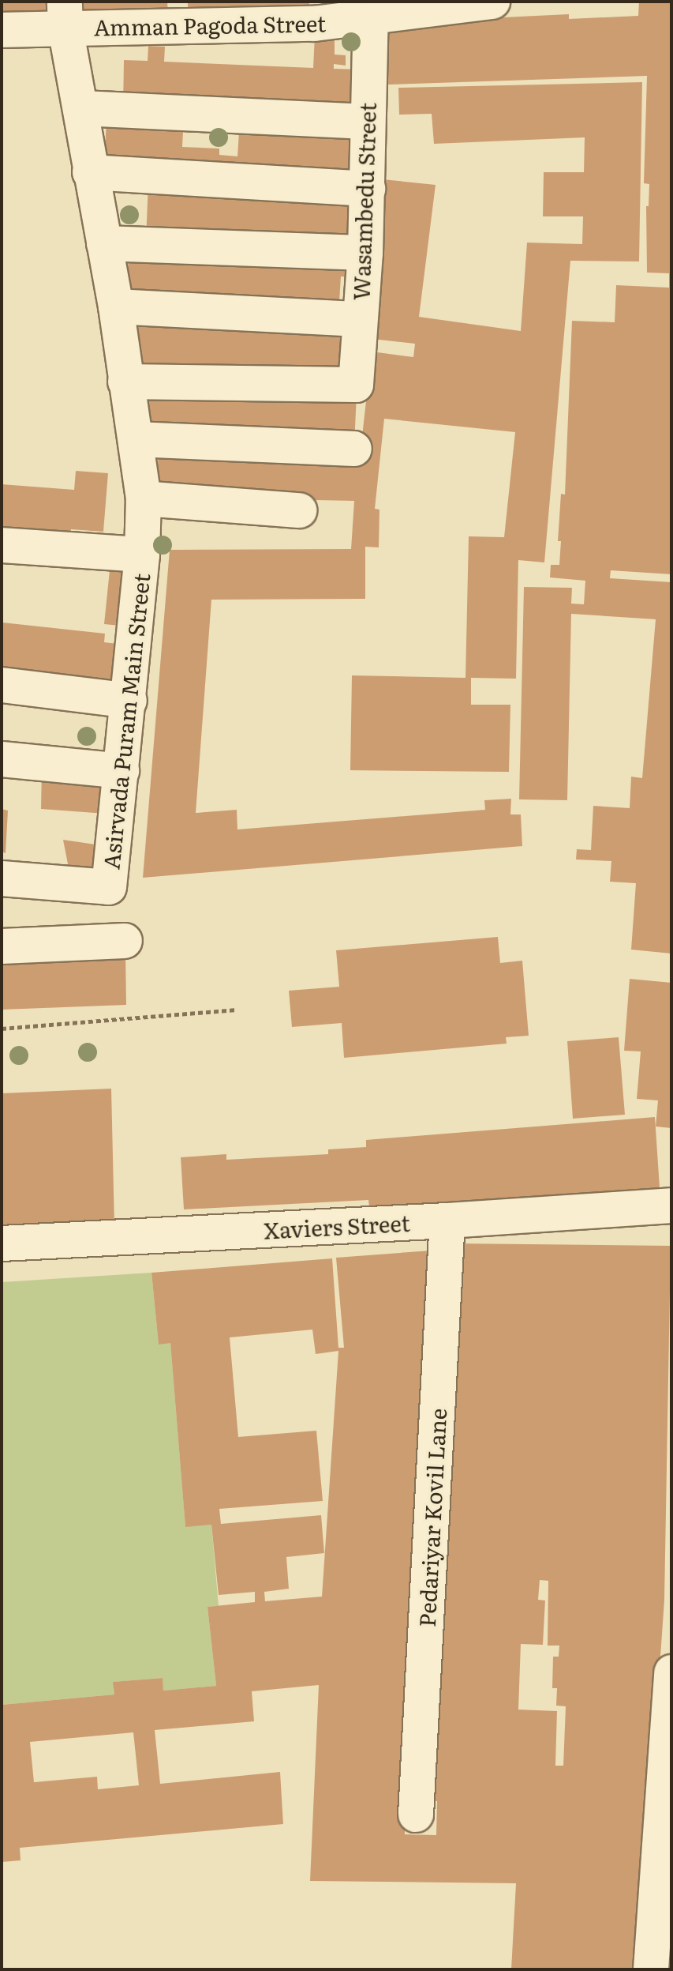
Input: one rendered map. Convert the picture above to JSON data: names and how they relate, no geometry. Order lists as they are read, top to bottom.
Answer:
{
  "streets": {
    "street": [
      "Amman Pagoda Street",
      "Wasambedu Street",
      "Asirvada Puram Main Street",
      "Xaviers Street",
      "Pedariyar Kovil Lane"
    ]
  },
  "crossings": [
    ["Amman Pagoda Street", "Wasambedu Street"],
    ["Wasambedu Street", "Asirvada Puram Main Street"],
    ["Xaviers Street", "Pedariyar Kovil Lane"]
  ]
}
